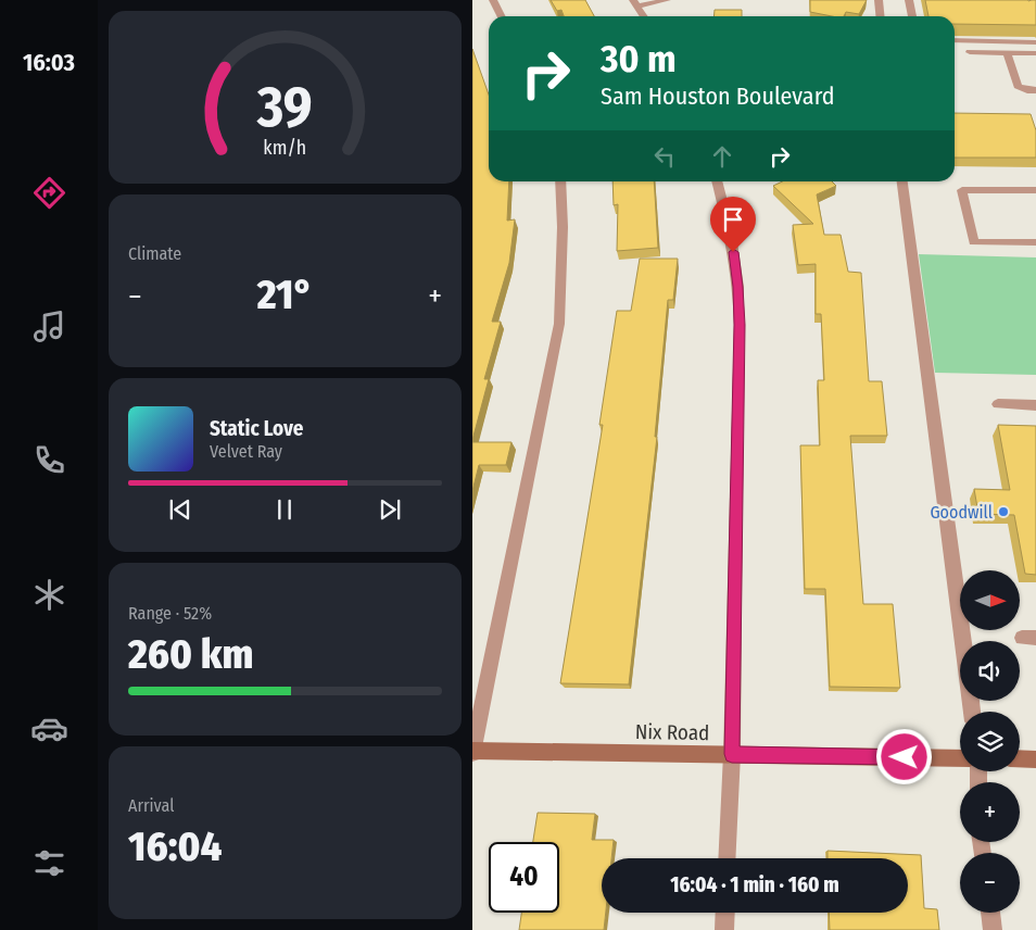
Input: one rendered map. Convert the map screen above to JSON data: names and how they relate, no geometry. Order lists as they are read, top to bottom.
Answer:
{
  "streets": {
    "street": ["Nix Road"]
  },
  "places": ["Goodwill"],
  "north": "right",
  "page": {
    "tabs": "16:03",
    "turn": ["30 m", "Sam Houston Boulevard"],
    "tile": [
      "Climate",
      ["Range · 52%", "260 km"],
      ["Arrival", "16:04"]
    ],
    "heat": ["−", "21°", "+"],
    "song": ["Static Love", "Velvet Ray"],
    "map_buttons": ["+", "−"],
    "limit": "40",
    "trip": "16:04 · 1 min · 160 m",
    "gauge": ["39", "km/h"]
  }
}
